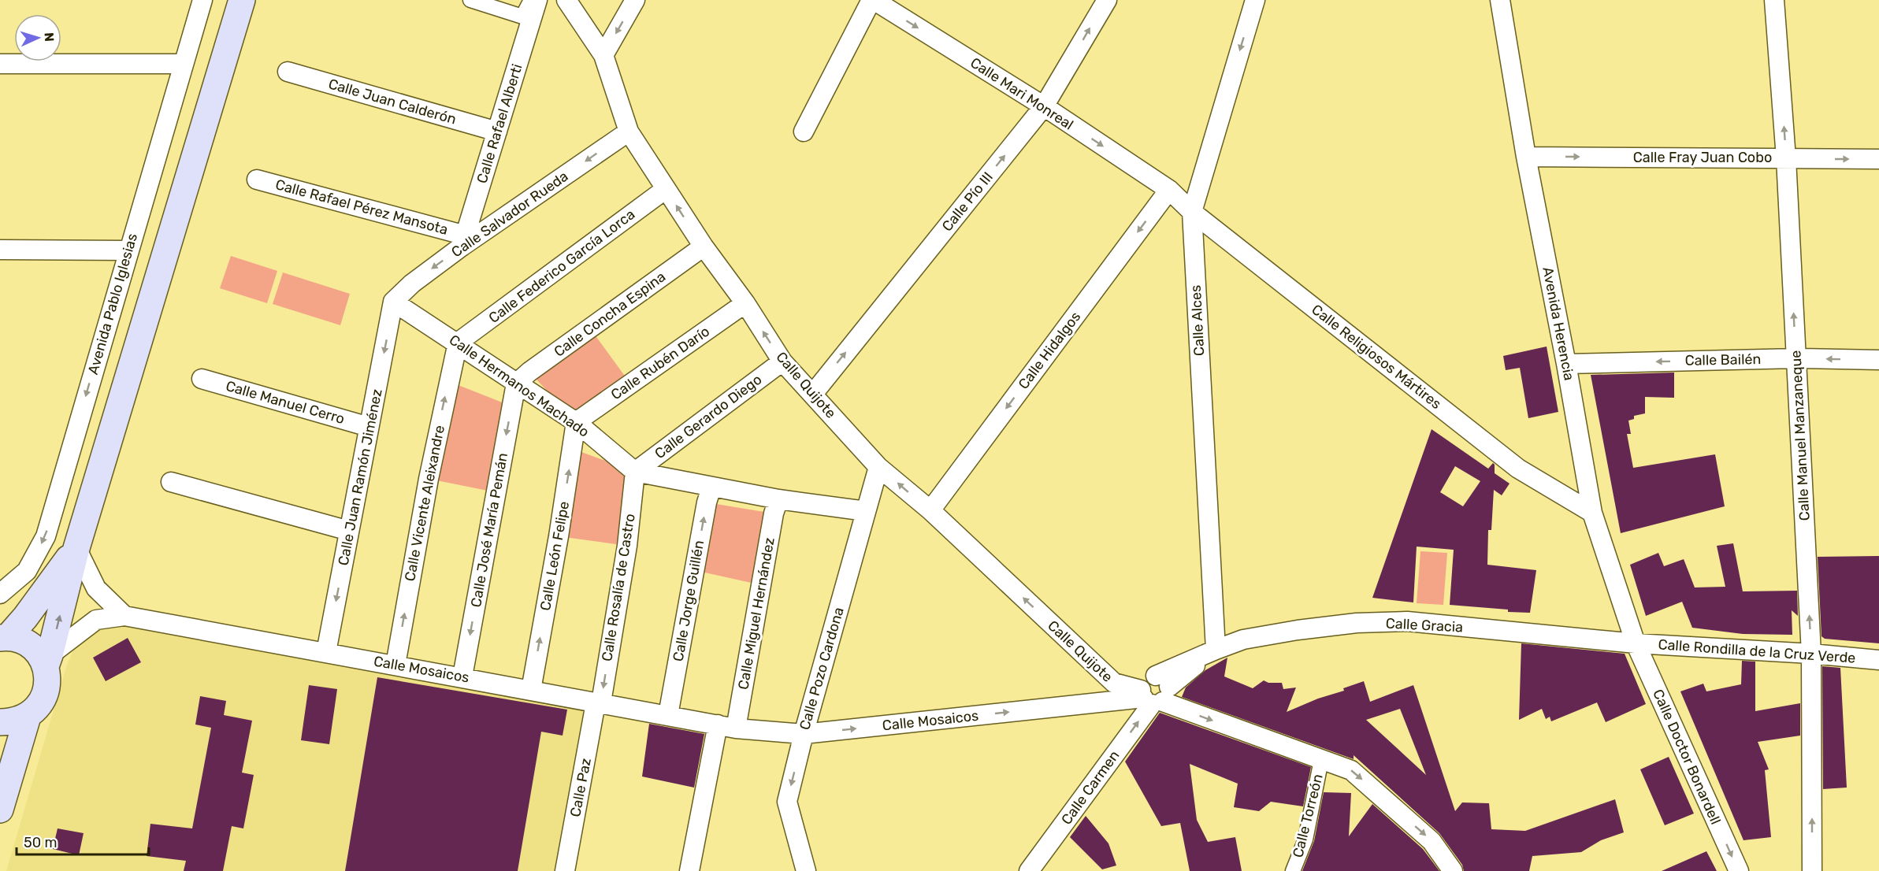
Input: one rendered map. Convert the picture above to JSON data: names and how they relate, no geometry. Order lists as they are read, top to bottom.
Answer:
{
  "streets": {
    "street": [
      "Calle Mari Monreal",
      "Calle Juan Calderón",
      "Calle Rafael Alberti",
      "Calle Fray Juan Cobo",
      "Calle Pío III",
      "Calle Rafael Pérez Mansota",
      "Calle Salvador Rueda",
      "Calle Federico García Lorca",
      "Avenida Pablo Iglesias",
      "Calle Concha Espina",
      "Calle Alces",
      "Avenida Herencia",
      "Calle Hidalgos",
      "Calle Religiosos Mártires",
      "Calle Bailén",
      "Calle Rubén Darío",
      "Calle Quijote",
      "Calle Hermanos Machado",
      "Calle Manuel Cerro",
      "Calle Gerardo Diego",
      "Calle Manuel Manzaneque",
      "Calle Juan Ramón Jiménez",
      "Calle Vicente Aleixandre",
      "Calle José María Pemán",
      "Calle León Felipe",
      "Calle Rosalía de Castro",
      "Calle Jorge Guillén",
      "Calle Miguel Hernández",
      "Calle Gracia",
      "Calle Rondilla de la Cruz Verde",
      "Calle Pozo Cardona",
      "Calle Mosaicos",
      "Calle Doctor Bonardell",
      "Calle Paz",
      "Calle Carmen",
      "Calle Torreón"
    ]
  },
  "crossings": [
    ["Calle Mari Monreal", "Calle Pío III"],
    ["Calle Mari Monreal", "Calle Hidalgos"],
    ["Calle Mari Monreal", "Calle Religiosos Mártires"],
    ["Calle Juan Calderón", "Calle Rafael Alberti"],
    ["Calle Rafael Alberti", "Calle Rafael Pérez Mansota"],
    ["Calle Rafael Alberti", "Calle Salvador Rueda"],
    ["Calle Fray Juan Cobo", "Avenida Herencia"],
    ["Calle Fray Juan Cobo", "Calle Manuel Manzaneque"],
    ["Calle Pío III", "Calle Quijote"],
    ["Calle Rafael Pérez Mansota", "Calle Salvador Rueda"],
    ["Calle Salvador Rueda", "Calle Quijote"],
    ["Calle Salvador Rueda", "Calle Hermanos Machado"],
    ["Calle Salvador Rueda", "Calle Juan Ramón Jiménez"],
    ["Calle Federico García Lorca", "Calle Quijote"],
    ["Calle Federico García Lorca", "Calle Hermanos Machado"],
    ["Calle Federico García Lorca", "Calle Vicente Aleixandre"],
    ["Calle Concha Espina", "Calle Quijote"],
    ["Calle Concha Espina", "Calle Hermanos Machado"],
    ["Calle Concha Espina", "Calle José María Pemán"],
    ["Calle Alces", "Calle Religiosos Mártires"],
    ["Calle Alces", "Calle Gracia"],
    ["Avenida Herencia", "Calle Religiosos Mártires"],
    ["Avenida Herencia", "Calle Bailén"],
    ["Avenida Herencia", "Calle Gracia"],
    ["Avenida Herencia", "Calle Rondilla de la Cruz Verde"],
    ["Avenida Herencia", "Calle Doctor Bonardell"],
    ["Calle Hidalgos", "Calle Religiosos Mártires"],
    ["Calle Hidalgos", "Calle Quijote"],
    ["Calle Bailén", "Calle Manuel Manzaneque"],
    ["Calle Rubén Darío", "Calle Quijote"],
    ["Calle Rubén Darío", "Calle Hermanos Machado"],
    ["Calle Rubén Darío", "Calle León Felipe"],
    ["Calle Quijote", "Calle Gerardo Diego"],
    ["Calle Quijote", "Calle Gracia"],
    ["Calle Quijote", "Calle Pozo Cardona"],
    ["Calle Quijote", "Calle Mosaicos"],
    ["Calle Quijote", "Calle Carmen"],
    ["Calle Quijote", "Calle Torreón"],
    ["Calle Hermanos Machado", "Calle Gerardo Diego"],
    ["Calle Hermanos Machado", "Calle Juan Ramón Jiménez"],
    ["Calle Hermanos Machado", "Calle Vicente Aleixandre"],
    ["Calle Hermanos Machado", "Calle José María Pemán"],
    ["Calle Hermanos Machado", "Calle León Felipe"],
    ["Calle Hermanos Machado", "Calle Rosalía de Castro"],
    ["Calle Hermanos Machado", "Calle Jorge Guillén"],
    ["Calle Hermanos Machado", "Calle Miguel Hernández"],
    ["Calle Hermanos Machado", "Calle Pozo Cardona"],
    ["Calle Manuel Cerro", "Calle Juan Ramón Jiménez"],
    ["Calle Gerardo Diego", "Calle Rosalía de Castro"],
    ["Calle Manuel Manzaneque", "Calle Rondilla de la Cruz Verde"],
    ["Calle Juan Ramón Jiménez", "Calle Mosaicos"],
    ["Calle Vicente Aleixandre", "Calle Mosaicos"],
    ["Calle José María Pemán", "Calle Mosaicos"],
    ["Calle León Felipe", "Calle Mosaicos"],
    ["Calle Rosalía de Castro", "Calle Mosaicos"],
    ["Calle Rosalía de Castro", "Calle Paz"],
    ["Calle Jorge Guillén", "Calle Mosaicos"],
    ["Calle Miguel Hernández", "Calle Mosaicos"],
    ["Calle Gracia", "Calle Rondilla de la Cruz Verde"],
    ["Calle Gracia", "Calle Mosaicos"],
    ["Calle Gracia", "Calle Doctor Bonardell"],
    ["Calle Gracia", "Calle Carmen"],
    ["Calle Rondilla de la Cruz Verde", "Calle Doctor Bonardell"],
    ["Calle Pozo Cardona", "Calle Mosaicos"],
    ["Calle Mosaicos", "Calle Paz"],
    ["Calle Mosaicos", "Calle Carmen"]
  ],
  "one_way": [
    "Calle Mari Monreal",
    "Calle Fray Juan Cobo",
    "Calle Pío III",
    "Calle Salvador Rueda",
    "Avenida Pablo Iglesias",
    "Calle Hidalgos",
    "Calle Bailén",
    "Calle Manuel Manzaneque",
    "Calle Juan Ramón Jiménez",
    "Calle Vicente Aleixandre",
    "Calle José María Pemán",
    "Calle León Felipe",
    "Calle Rosalía de Castro",
    "Calle Jorge Guillén",
    "Calle Doctor Bonardell",
    "Calle Carmen"
  ],
  "scale_bar": "50 m",
  "north": "right"
}
